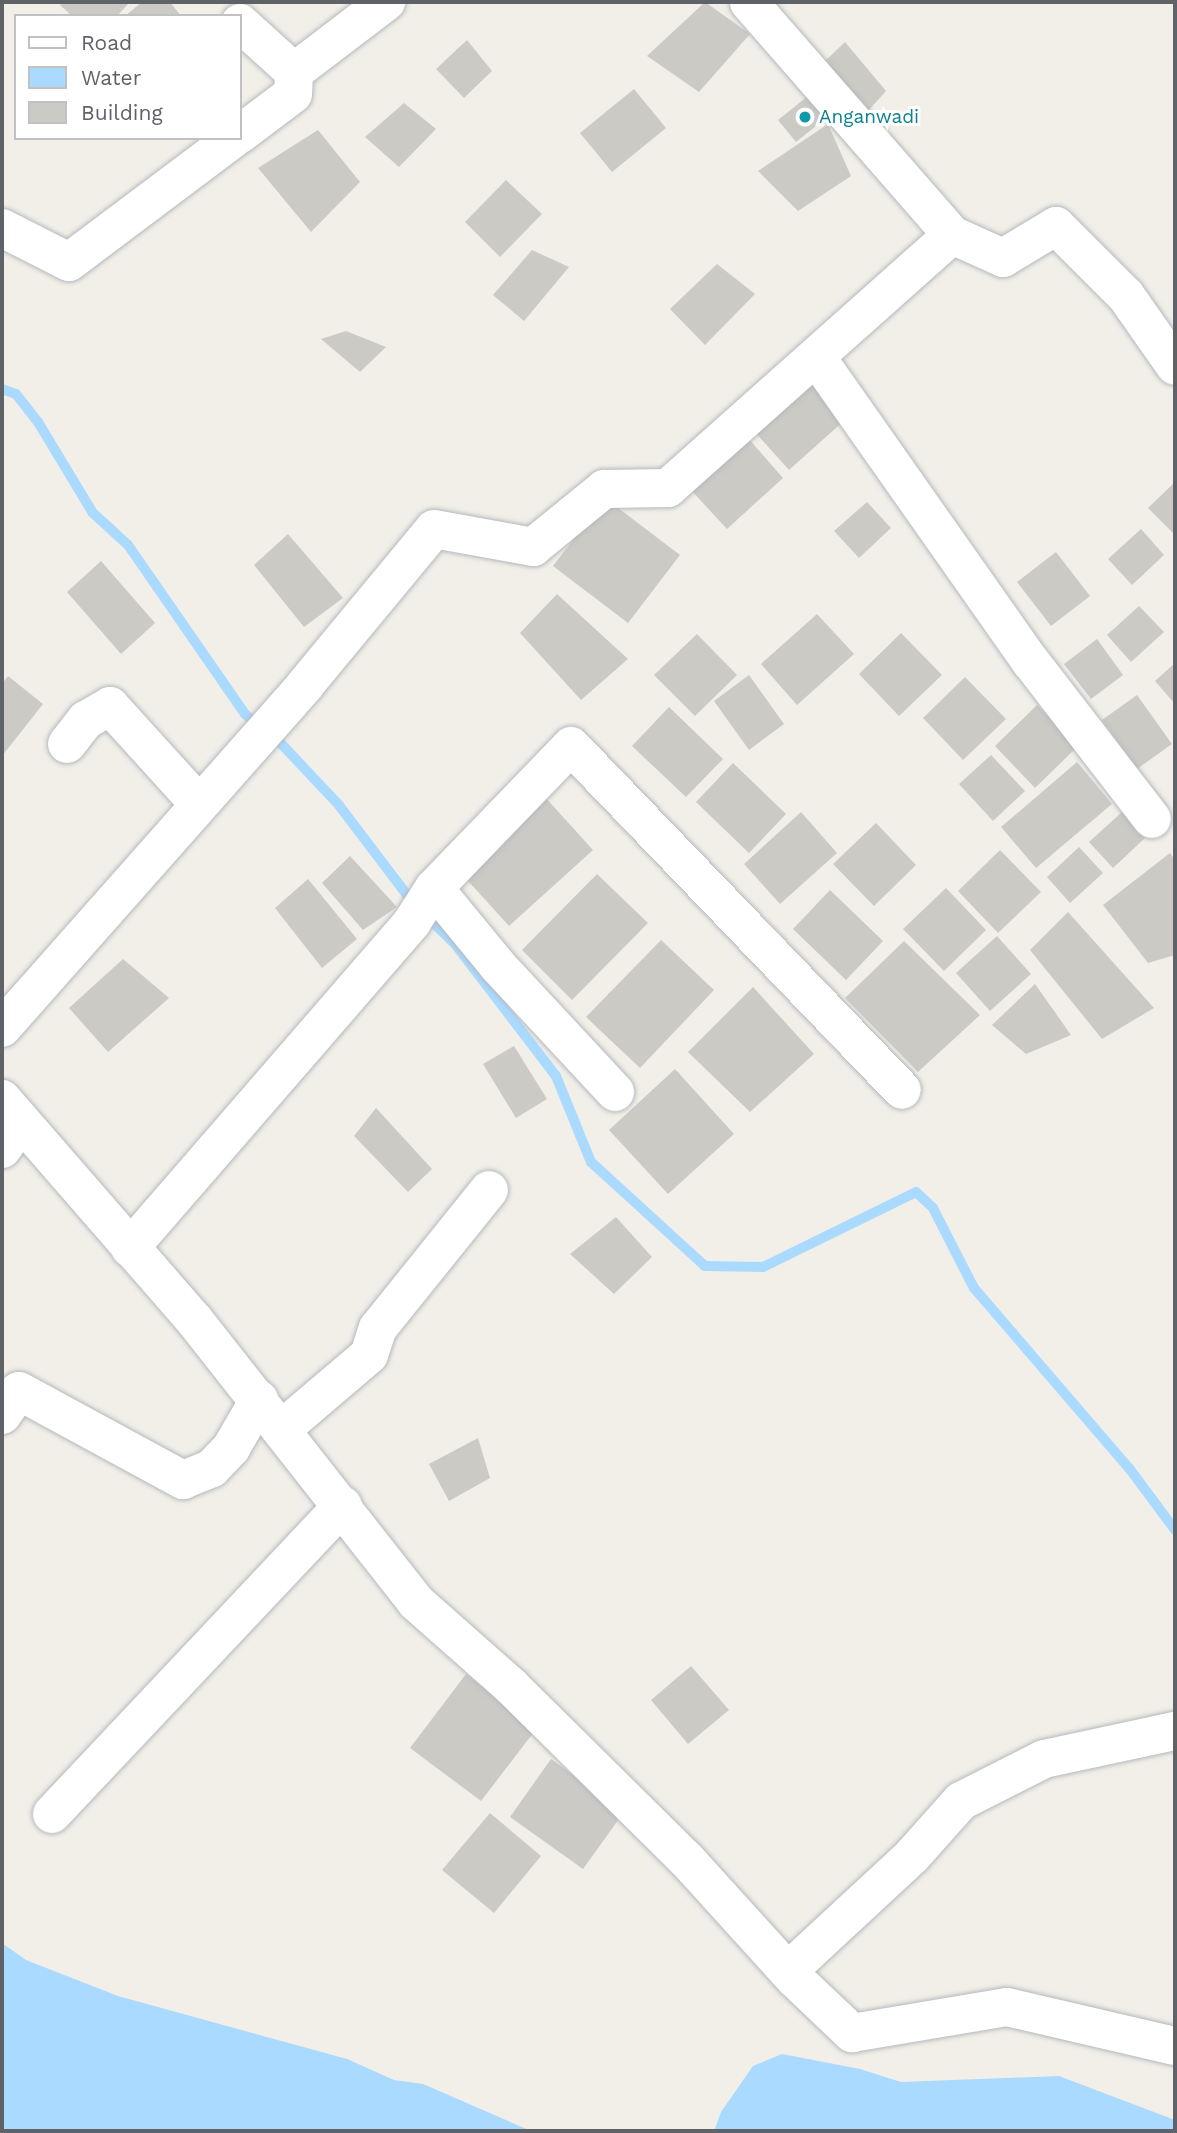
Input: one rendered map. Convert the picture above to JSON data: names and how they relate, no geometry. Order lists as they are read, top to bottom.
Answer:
{
  "places": ["Anganwadi"],
  "legend": ["Road", "Water", "Building"]
}
